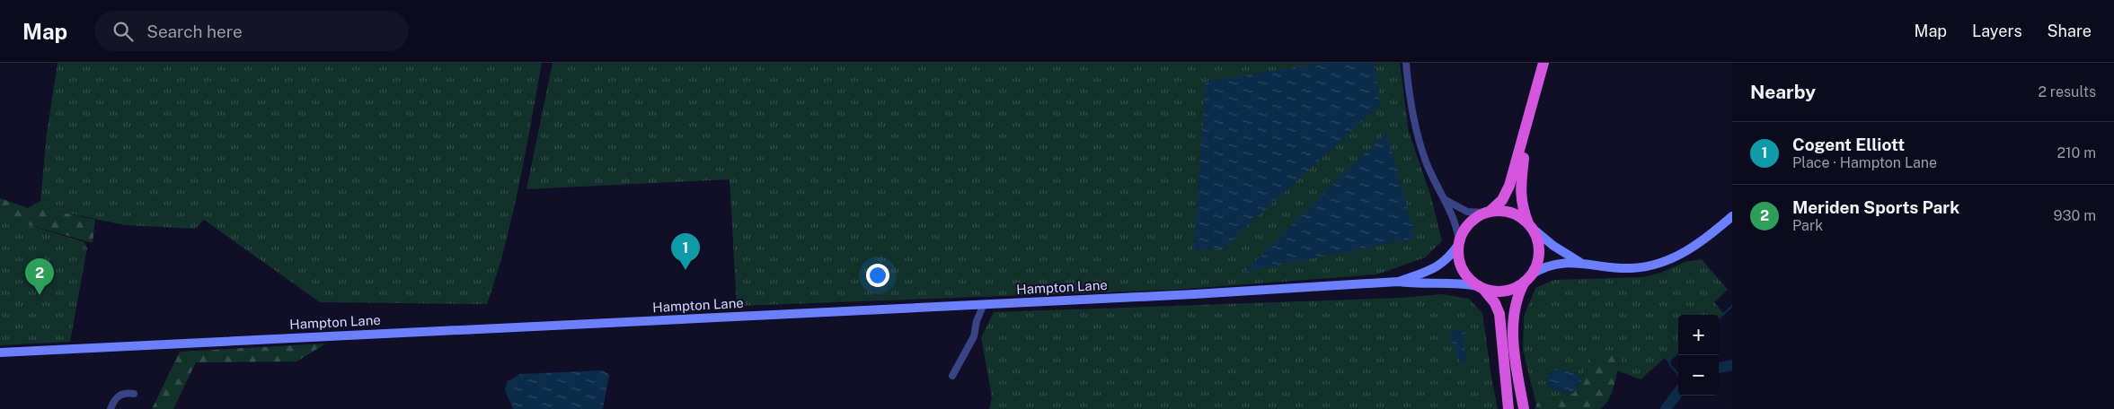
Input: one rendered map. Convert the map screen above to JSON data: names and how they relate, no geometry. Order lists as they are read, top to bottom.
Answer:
{
  "streets": {
    "main road": ["Hampton Lane"]
  },
  "page": {
    "header": "Map",
    "search": "Search here",
    "nav": ["Map", "Layers", "Share"],
    "heading": ["Nearby", "2 results"],
    "list": [
      {
        "mark": "1",
        "name": "Cogent Elliott",
        "note": "Place · Hampton Lane",
        "value": "210 m"
      },
      {
        "mark": "2",
        "name": "Meriden Sports Park",
        "note": "Park",
        "value": "930 m"
      }
    ],
    "pins": ["1", "2"],
    "map_buttons": ["+", "−"]
  }
}
